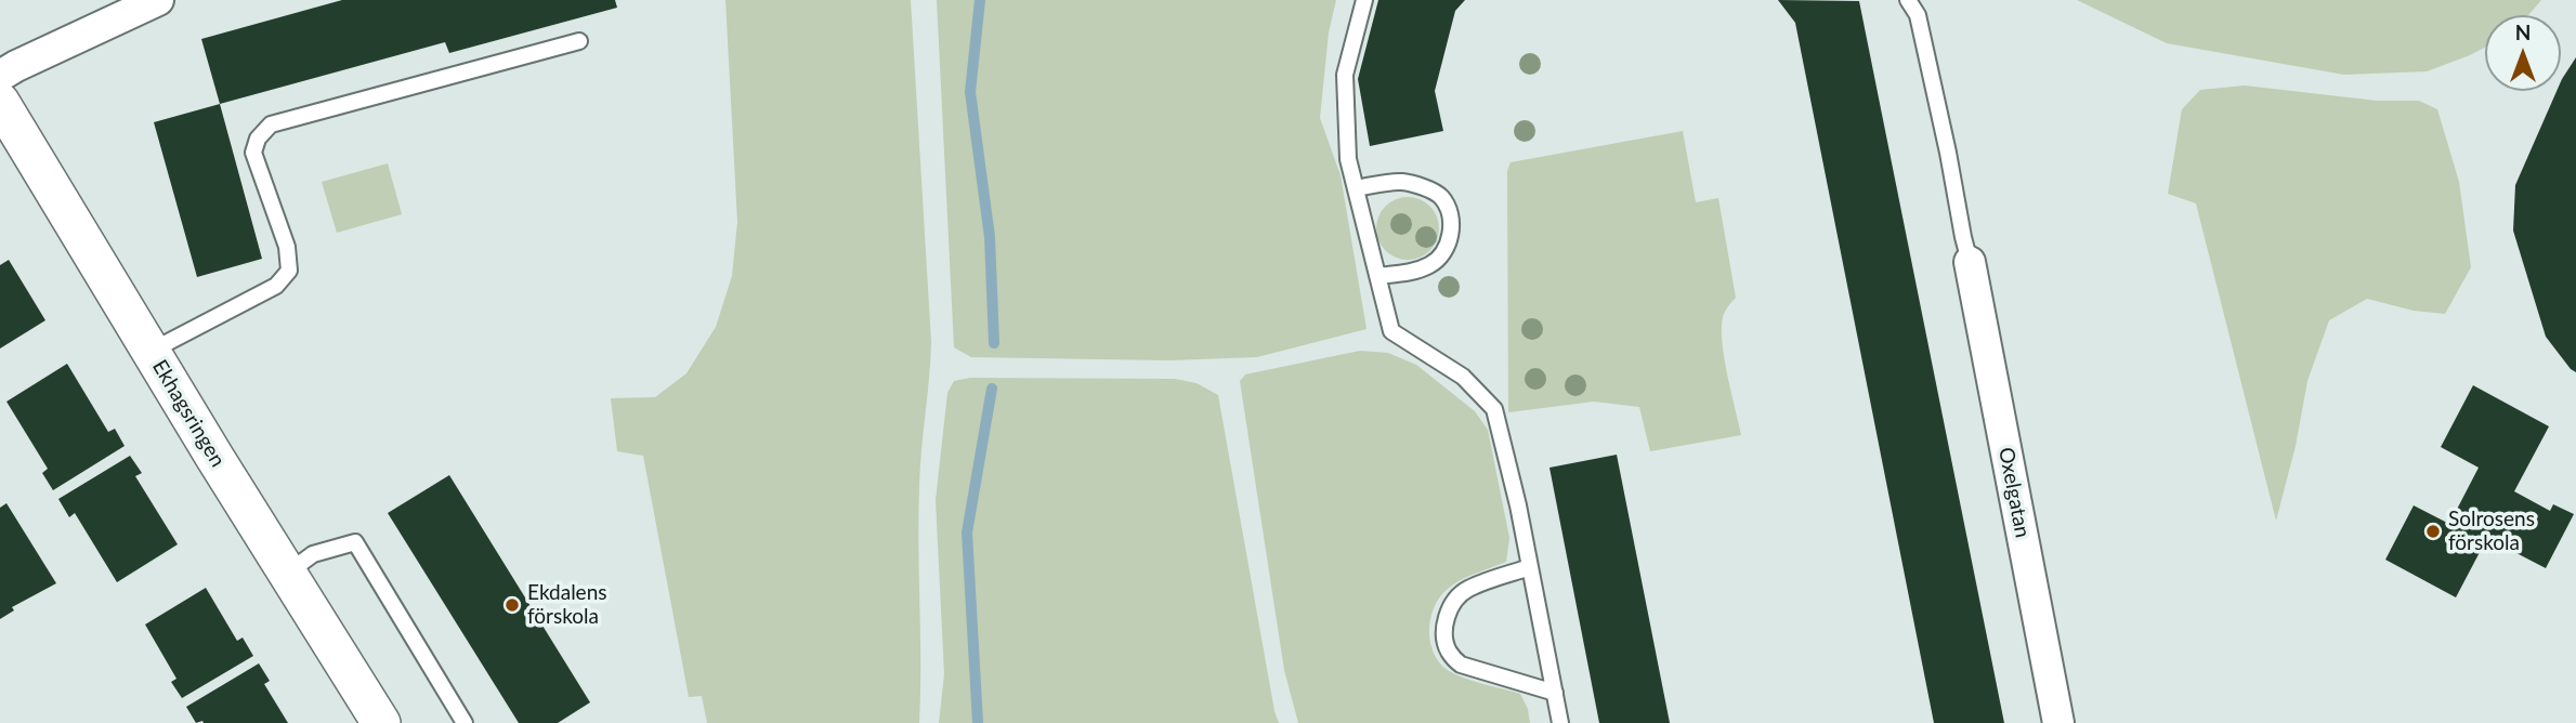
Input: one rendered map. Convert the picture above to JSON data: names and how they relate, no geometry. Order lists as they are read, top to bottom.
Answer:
{
  "streets": {
    "street": ["Ekhagsringen", "Oxelgatan"]
  },
  "places": ["Solrosens förskola", "Ekdalens förskola"],
  "north": "top"
}
